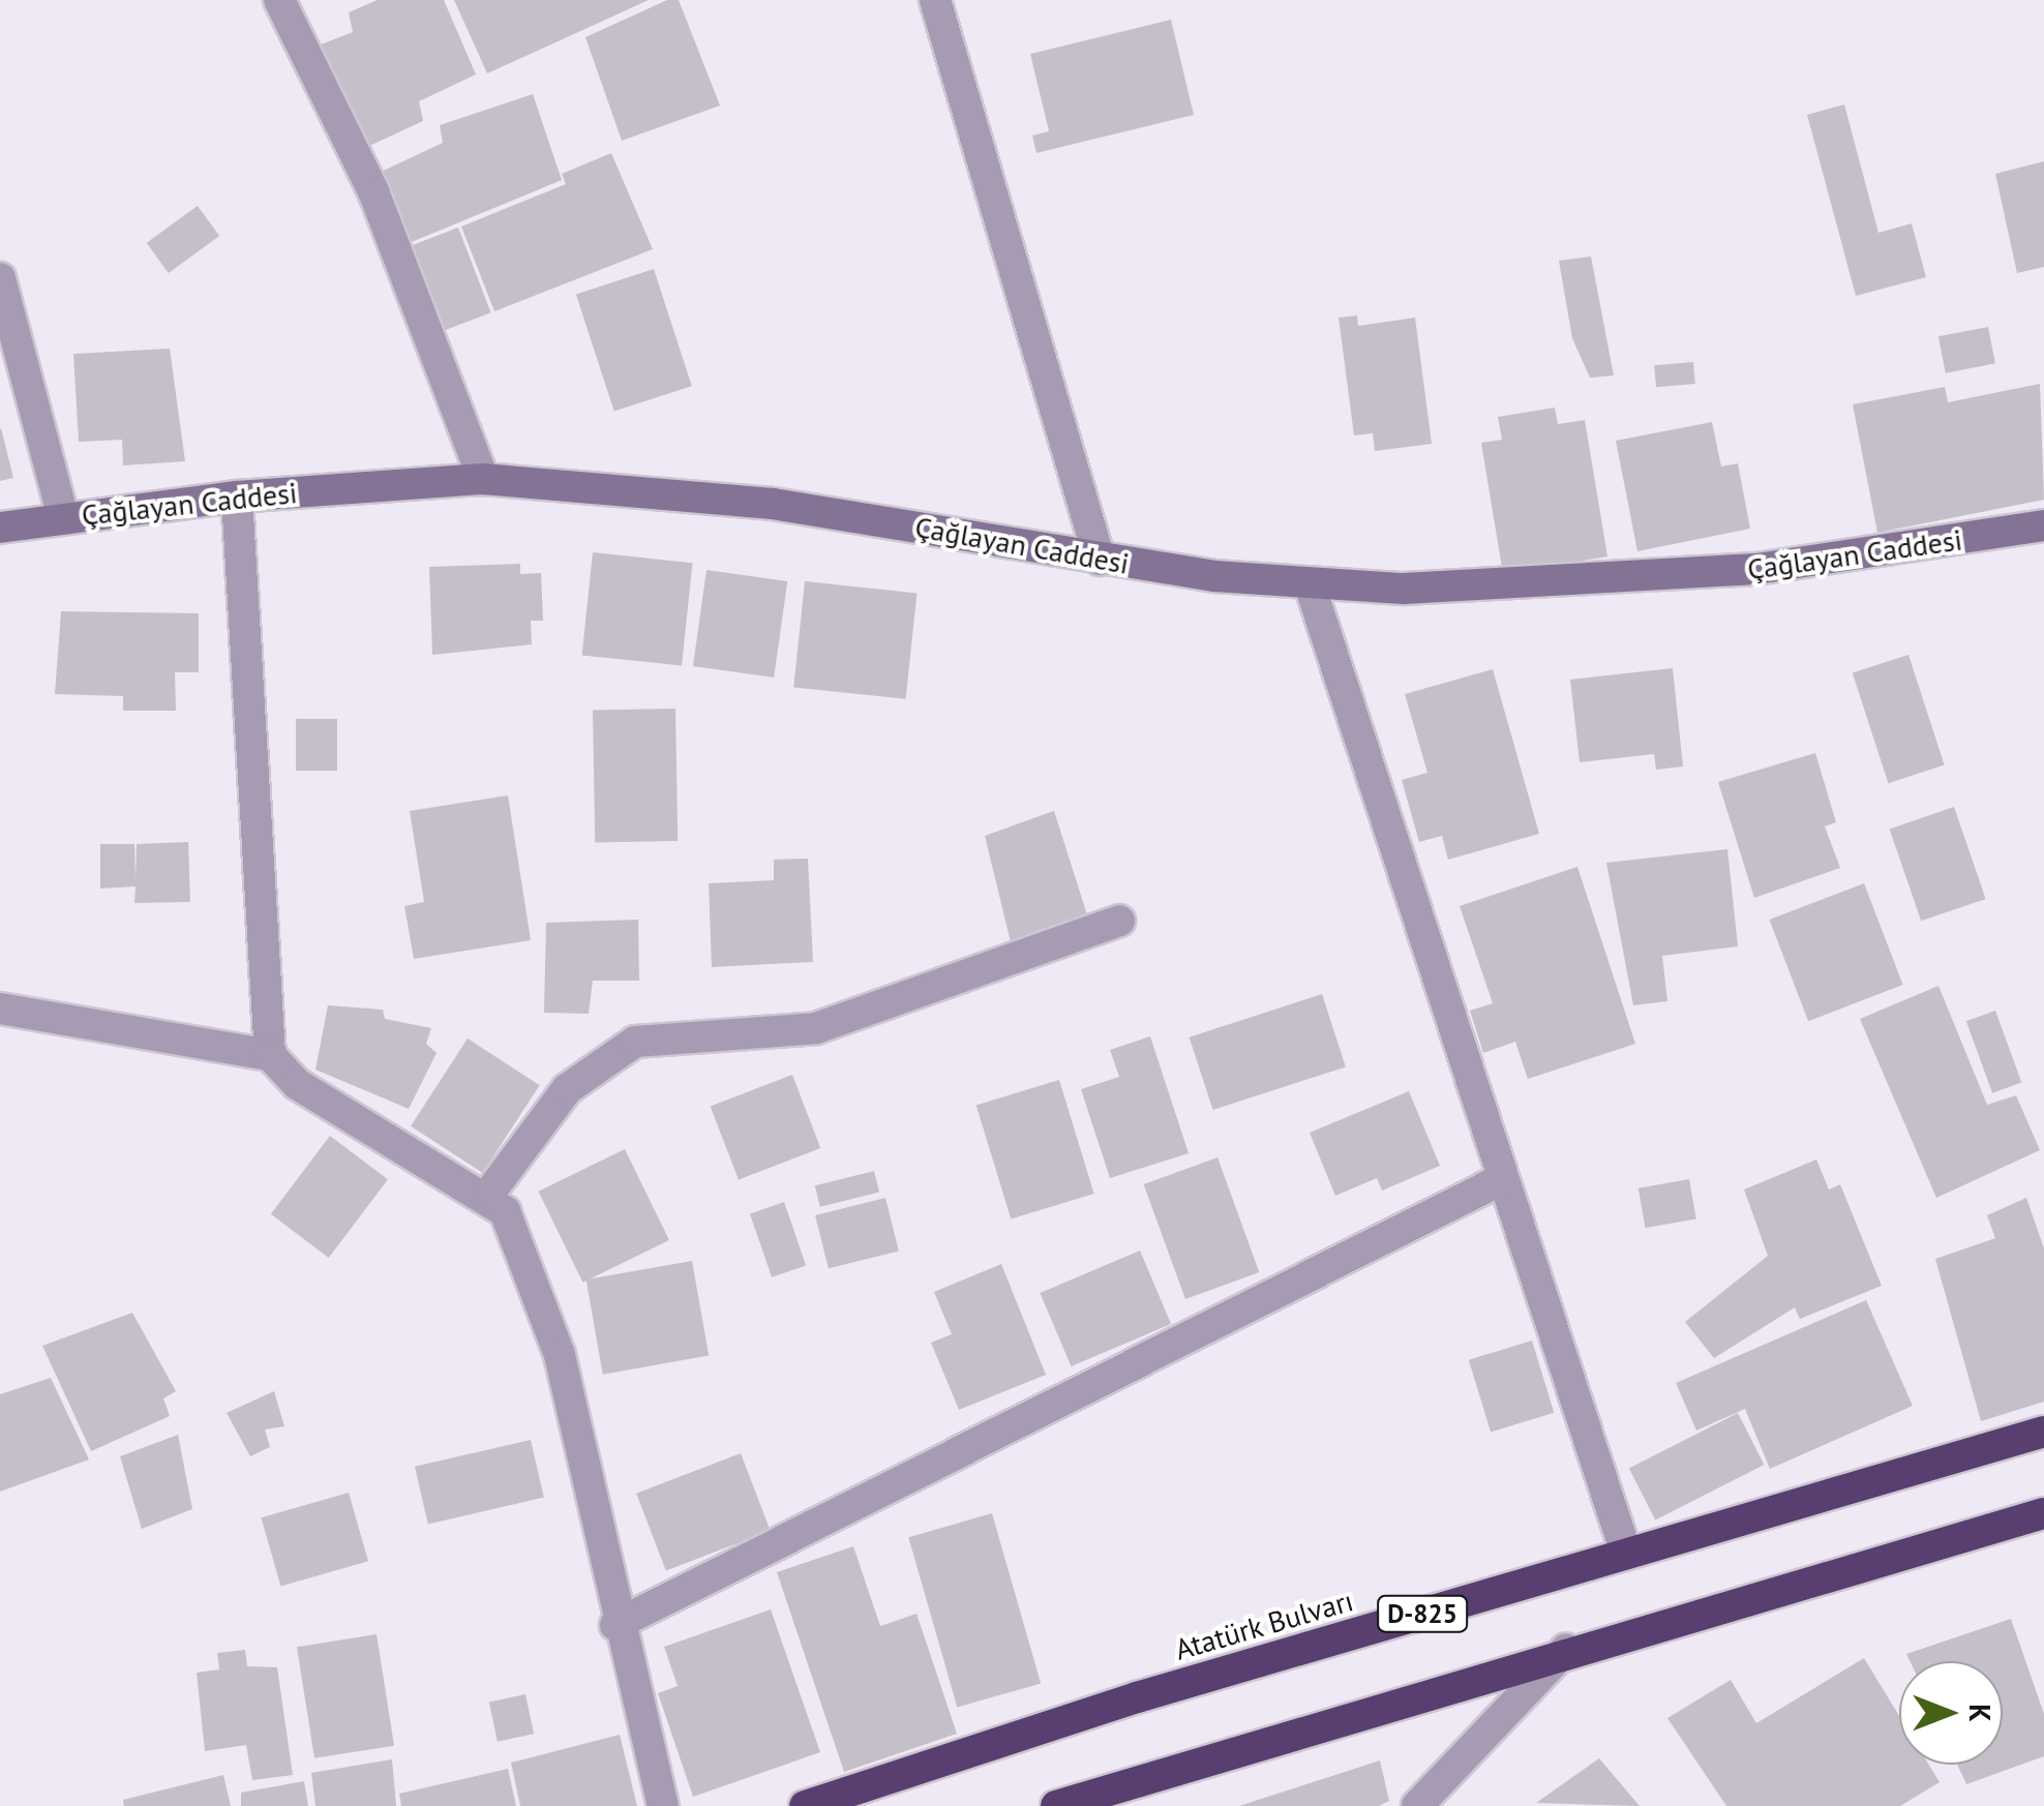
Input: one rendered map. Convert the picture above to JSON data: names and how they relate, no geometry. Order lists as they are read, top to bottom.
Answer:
{
  "streets": {
    "highway": ["D-825", "Atatürk Bulvarı"],
    "street": ["Çağlayan Caddesi"]
  },
  "north": "right"
}
